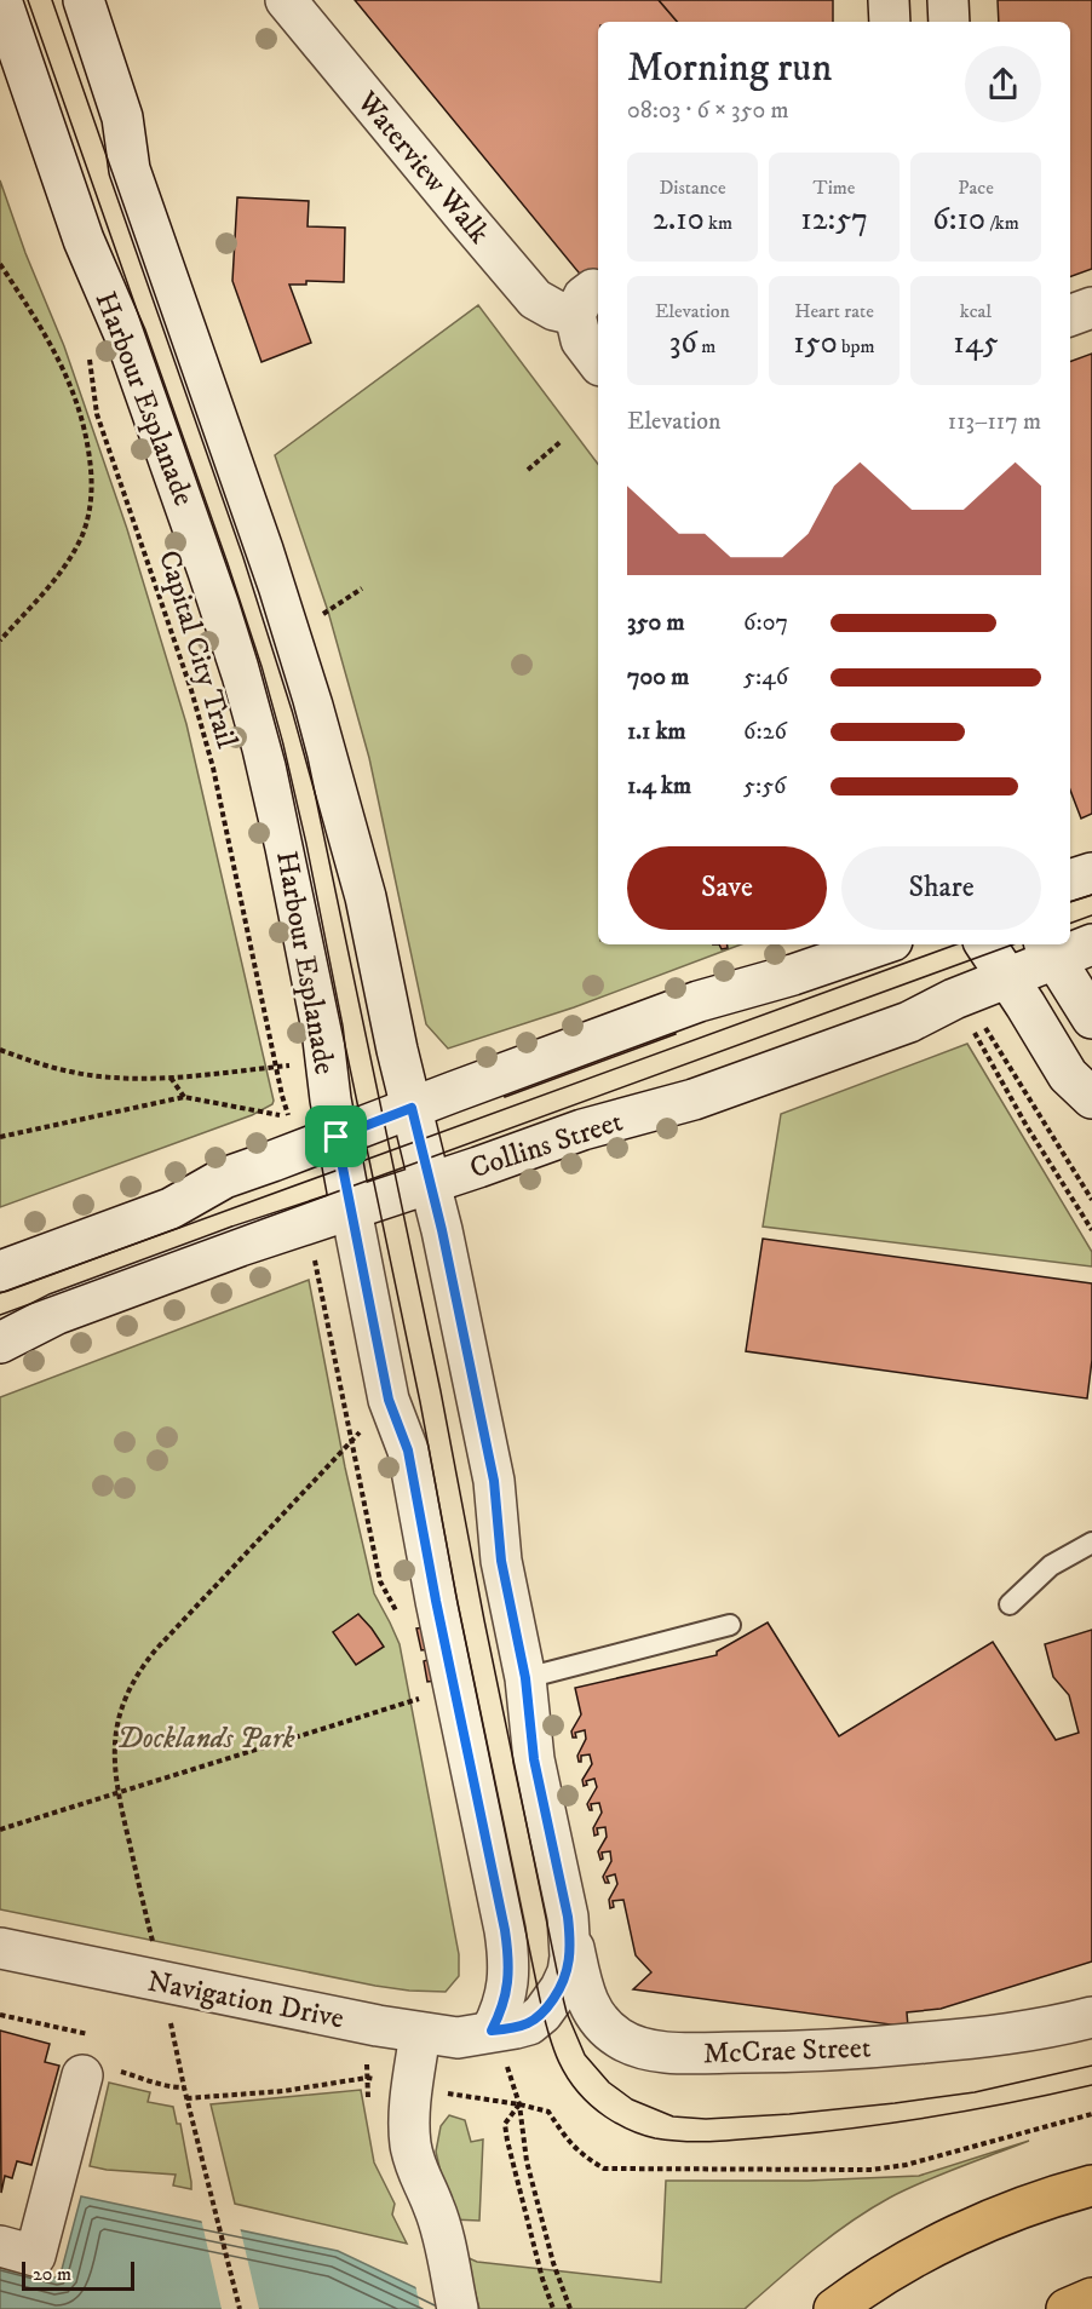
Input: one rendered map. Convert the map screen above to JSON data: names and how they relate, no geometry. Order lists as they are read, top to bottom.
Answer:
{
  "streets": {
    "street": [
      "Waterview Walk",
      "Harbour Esplanade",
      "Collins Street",
      "Navigation Drive",
      "McCrae Street"
    ],
    "path": ["Capital City Trail"]
  },
  "crossings": [
    ["Harbour Esplanade", "Collins Street"],
    ["Harbour Esplanade", "Navigation Drive"],
    ["Harbour Esplanade", "McCrae Street"]
  ],
  "parks": ["Docklands Park"],
  "scale_bar": "20 m",
  "page": {
    "heading": ["Morning run", "08:03 · 6 × 350 m"],
    "stats": [
      ["Distance", "2.10 km"],
      ["Time", "12:57"],
      ["Pace", "6:10 /km"],
      ["Elevation", "36 m"],
      ["Heart rate", "150 bpm"],
      ["kcal", "145"]
    ],
    "chart": ["Elevation", "113–117 m"],
    "list": [
      {
        "name": "350 m",
        "note": "6:07"
      },
      {
        "name": "700 m",
        "note": "5:46"
      },
      {
        "name": "1.1 km",
        "note": "6:26"
      },
      {
        "name": "1.4 km",
        "note": "5:56"
      }
    ],
    "buttons": ["Save", "Share"],
    "scale": "20 m"
  }
}
